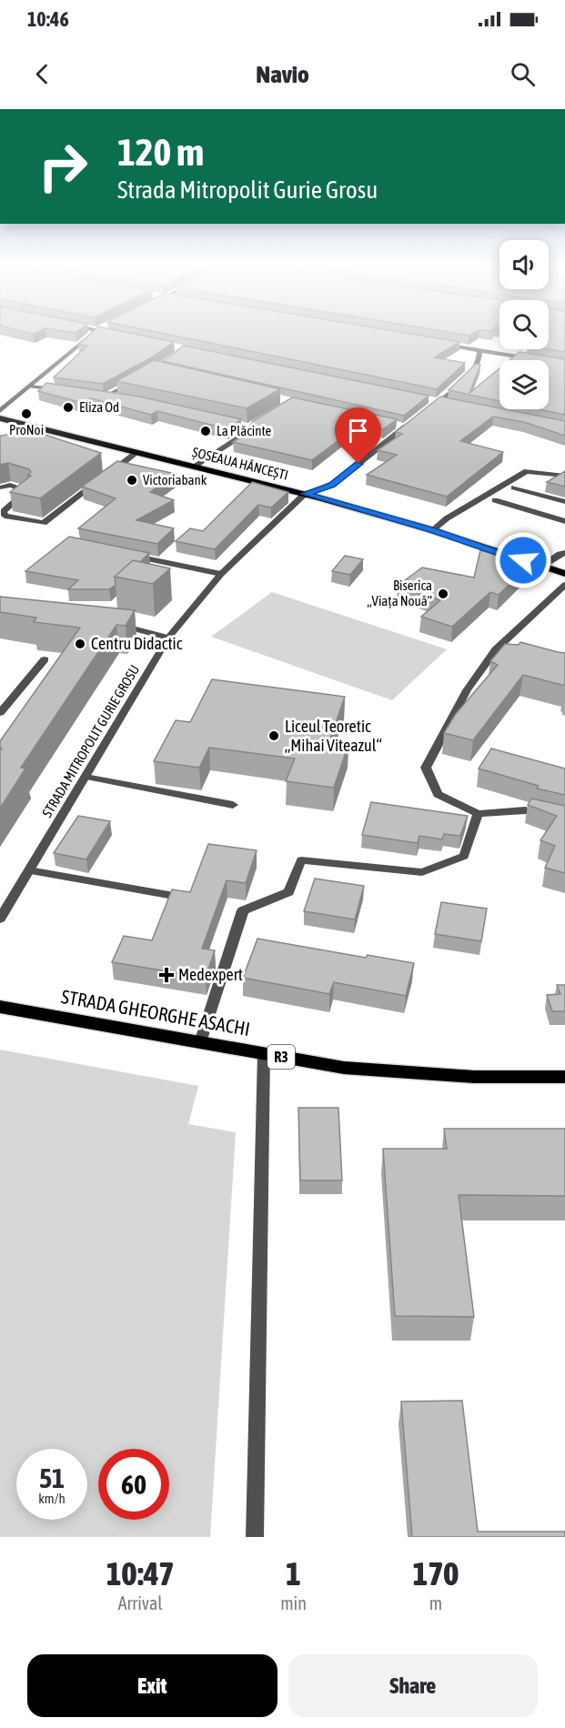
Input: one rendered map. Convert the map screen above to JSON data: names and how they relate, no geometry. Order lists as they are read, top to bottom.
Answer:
{
  "streets": {
    "main road": ["ȘOSEAUA HÂNCEȘTI", "STRADA GHEORGHE ASACHI", "R3"],
    "street": ["STRADA MITROPOLIT GURIE GROSU"]
  },
  "crossings": [
    ["ȘOSEAUA HÂNCEȘTI", "STRADA MITROPOLIT GURIE GROSU"]
  ],
  "places": {
    "other": [
      "Eliza Od",
      "ProNoi",
      "La Plăcinte",
      "Victoriabank",
      "Biserica „Viața Nouă”",
      "Centru Didactic",
      "Liceul Teoretic „Mihai Viteazul“"
    ],
    "health": ["Medexpert"]
  },
  "page": {
    "status": "10:46",
    "header": "Navio",
    "turn": ["120 m", "Strada Mitropolit Gurie Grosu"],
    "speed": "51 km/h",
    "limit": "60",
    "eta": [
      "10:47",
      "Arrival",
      "1",
      "min",
      "170",
      "m"
    ],
    "buttons": ["Exit", "Share"]
  }
}
